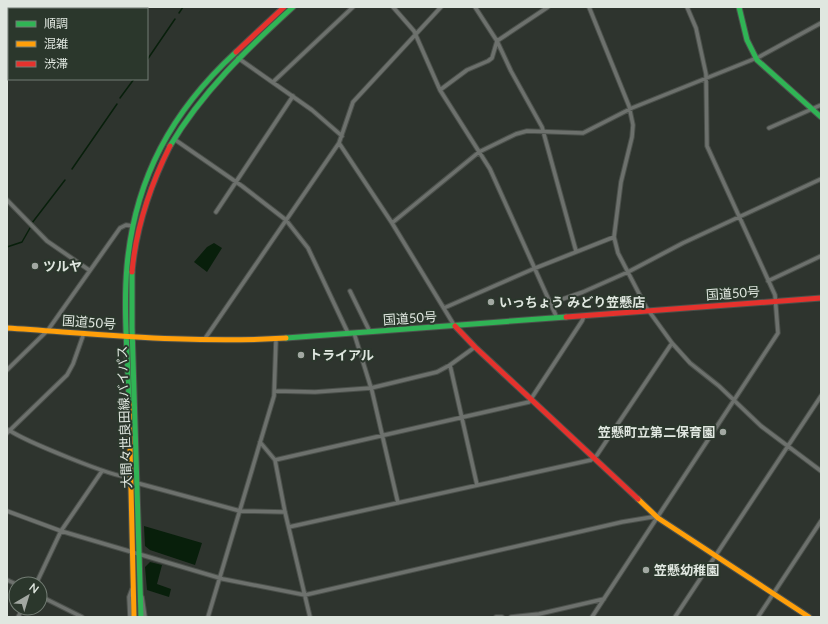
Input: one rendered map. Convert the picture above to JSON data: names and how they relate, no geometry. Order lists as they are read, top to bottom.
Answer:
{
  "streets": {
    "main road": ["国道50号", "大間々世良田線バイパス"]
  },
  "crossings": [
    ["国道50号", "大間々世良田線バイパス"]
  ],
  "places": [
    "ツルヤ",
    "いっちょう みどり笠懸店",
    "トライアル",
    "笠懸町立第二保育園",
    "笠懸幼稚園"
  ],
  "legend": ["順調", "混雑", "渋滞"],
  "north": "top right"
}
